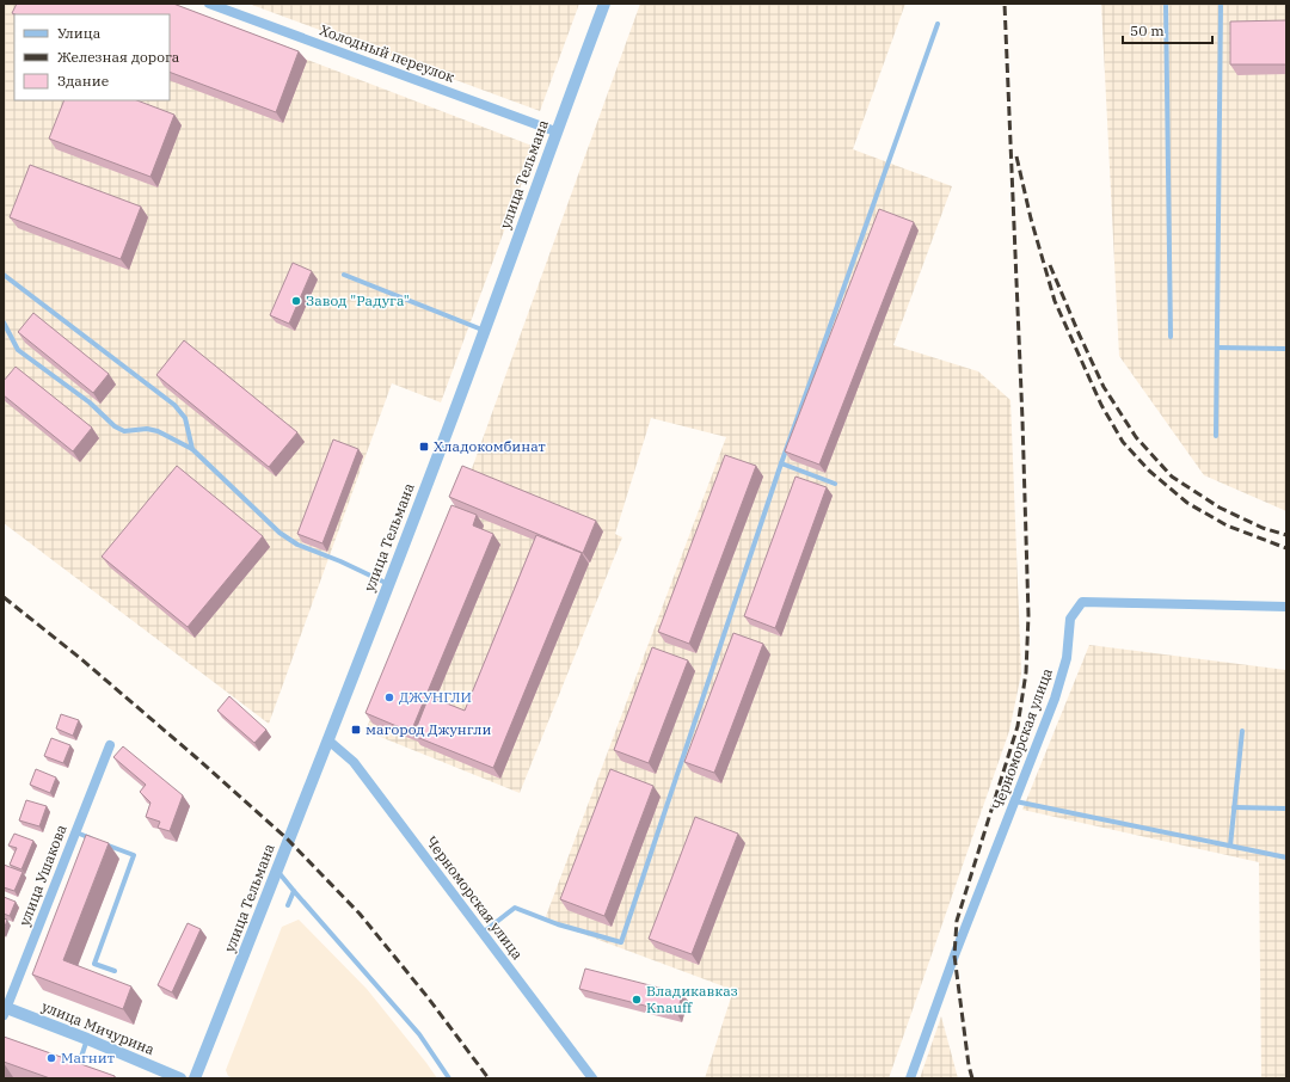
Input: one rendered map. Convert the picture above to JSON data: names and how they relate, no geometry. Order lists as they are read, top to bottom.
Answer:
{
  "streets": {
    "street": [
      "Холодный переулок",
      "улица Тельмана",
      "Черноморская улица",
      "улица Ушакова",
      "улица Мичурина"
    ]
  },
  "crossings": [
    ["Холодный переулок", "улица Тельмана"],
    ["улица Тельмана", "Черноморская улица"],
    ["улица Ушакова", "улица Мичурина"]
  ],
  "places": {
    "other": [
      "Завод \"Радуга\"",
      "ДЖУНГЛИ",
      "Владикавказ Knauff",
      "Магнит"
    ],
    "transit": ["Хладокомбинат", "магород Джунгли"]
  },
  "legend": ["Улица", "Железная дорога", "Здание"],
  "scale_bar": "50 m"
}
